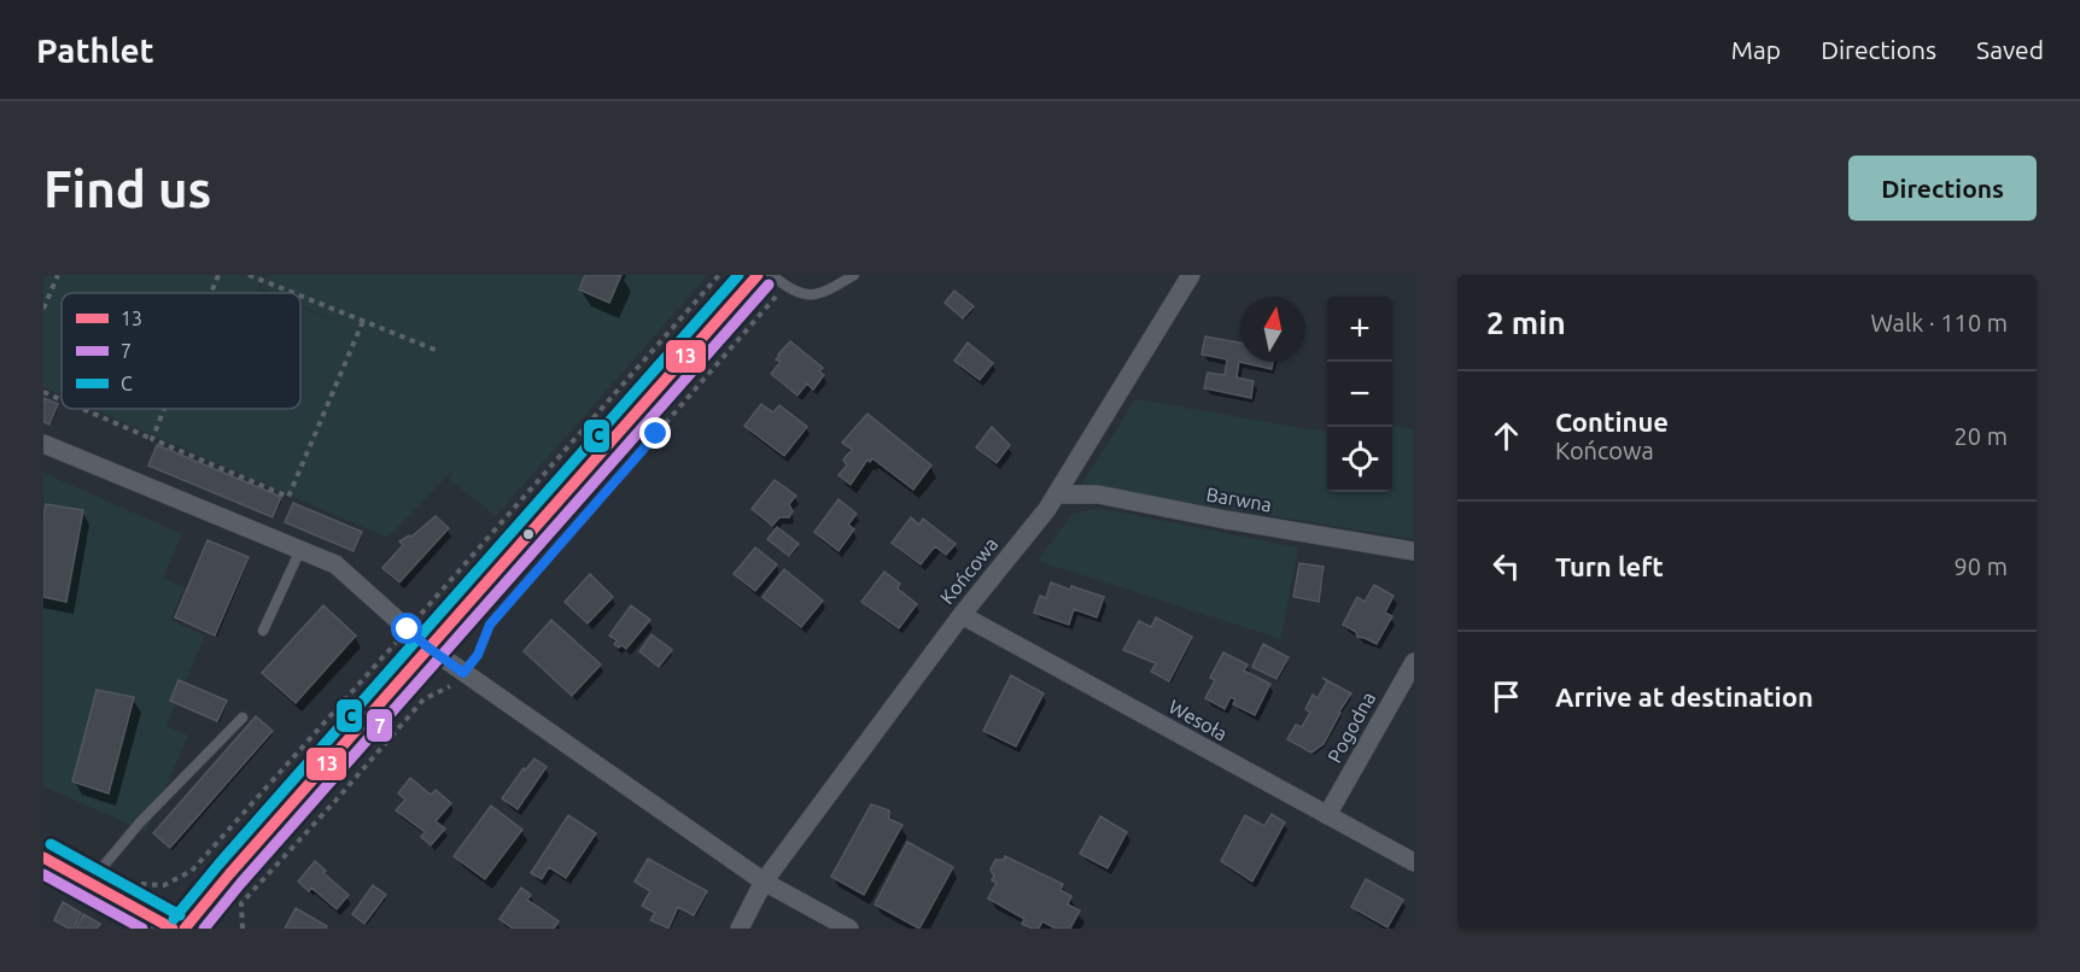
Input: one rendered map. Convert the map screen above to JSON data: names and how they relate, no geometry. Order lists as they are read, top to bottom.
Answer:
{
  "streets": {
    "street": [
      "Barwna",
      "Końcowa",
      "Wesoła",
      "Pogodna"
    ]
  },
  "crossings": [
    ["Barwna", "Końcowa"],
    ["Końcowa", "Wesoła"],
    ["Wesoła", "Pogodna"]
  ],
  "lines": ["transit line 13", "transit line C", "transit line 7"],
  "legend": ["13", "7", "C"],
  "north": "top",
  "page": {
    "header": "Pathlet",
    "nav": ["Map", "Directions", "Saved"],
    "buttons": "Directions",
    "title": "Find us",
    "heading": ["2 min", "Walk · 110 m"],
    "map_buttons": ["+", "−"],
    "list": [
      ["Continue", "Końcowa", "20 m"],
      ["Turn left", "90 m"],
      "Arrive at destination"
    ]
  }
}
